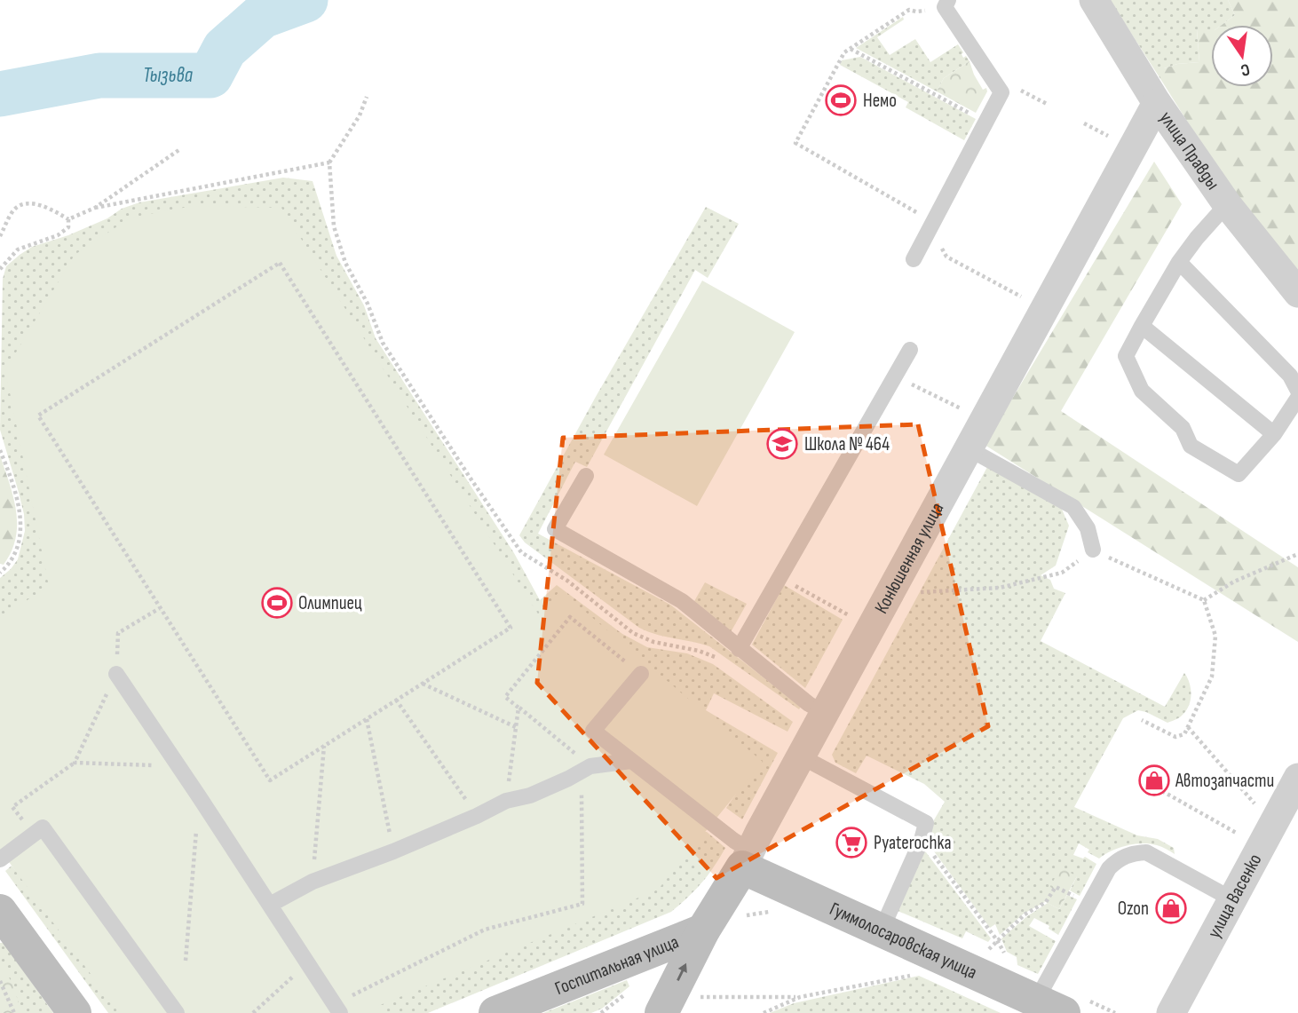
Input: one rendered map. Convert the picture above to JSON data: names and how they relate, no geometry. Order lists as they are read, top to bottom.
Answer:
{
  "streets": {
    "street": [
      "улица Правды",
      "Конюшенная улица",
      "улица Васенко",
      "Гуммолосаровская улица",
      "Госпитальная улица"
    ]
  },
  "crossings": [
    ["улица Правды", "Конюшенная улица"],
    ["Конюшенная улица", "Гуммолосаровская улица"],
    ["Конюшенная улица", "Госпитальная улица"]
  ],
  "water": ["Тызьва"],
  "places": {
    "sports": ["Немо", "Олимпиец"],
    "school or university": ["Школа № 464"],
    "shop": ["Автозапчасти", "Ozon"],
    "supermarket": ["Pyaterochka"]
  },
  "north": "bottom"
}
